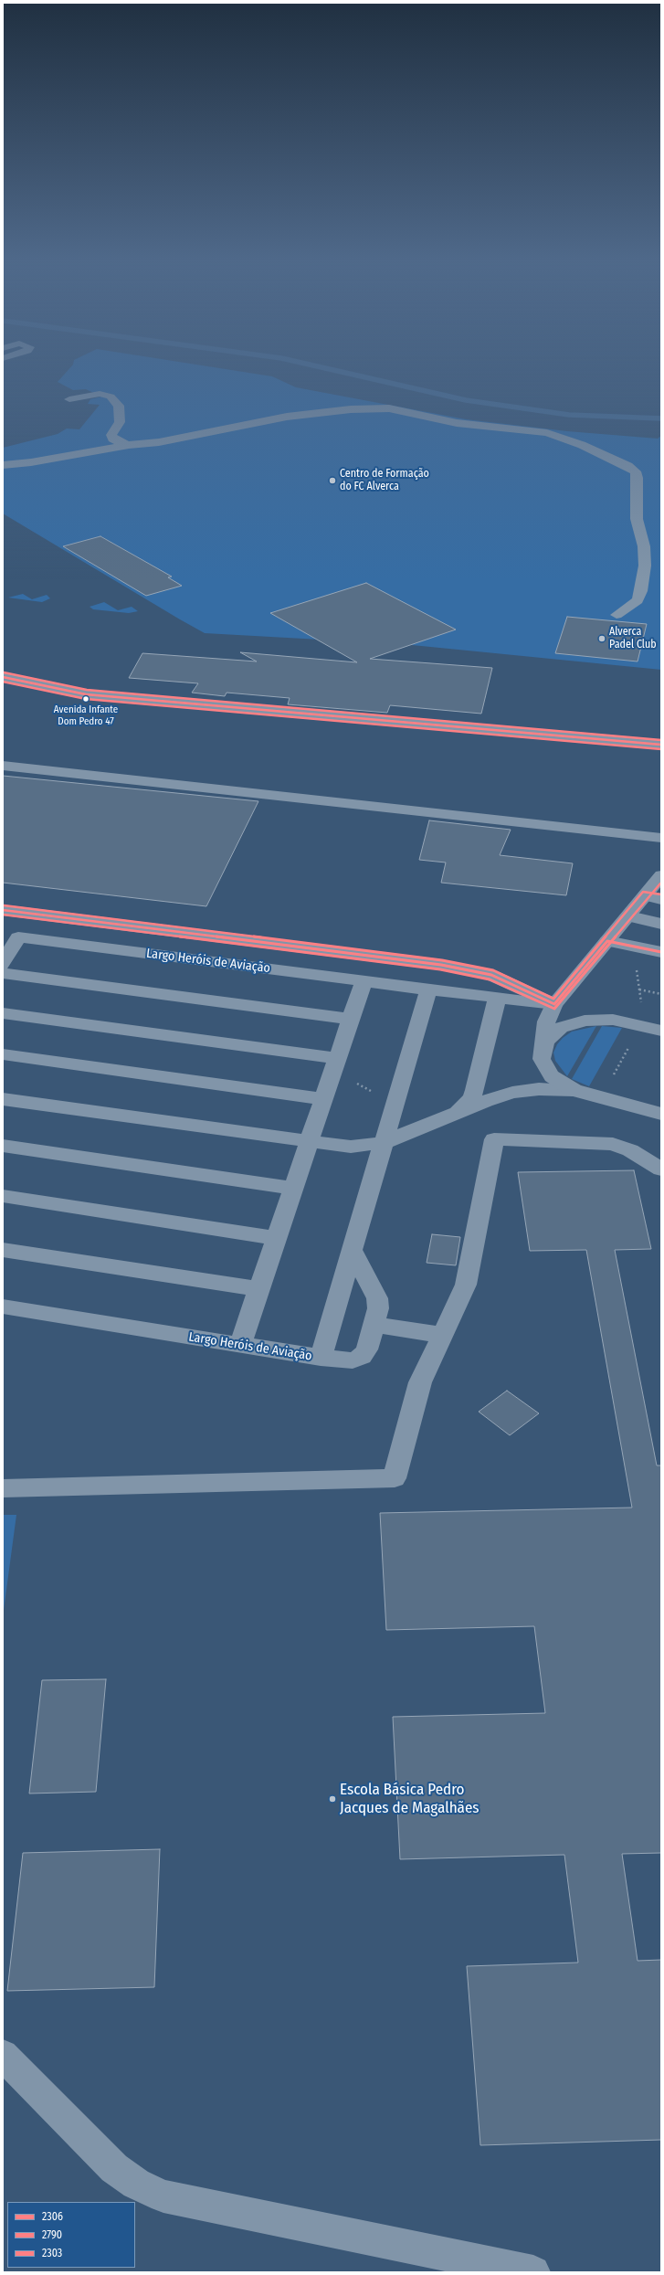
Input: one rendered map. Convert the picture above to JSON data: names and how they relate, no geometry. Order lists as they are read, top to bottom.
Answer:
{
  "streets": {
    "street": ["Largo Heróis de Aviação"]
  },
  "places": [
    "Centro de Formação do FC Alverca",
    "Alverca Padel Club",
    "Avenida Infante Dom Pedro 47",
    "Escola Básica Pedro Jacques de Magalhães"
  ],
  "lines": ["transit line 2303", "transit line 2306", "transit line 2790"],
  "legend": ["2306", "2790", "2303"]
}
